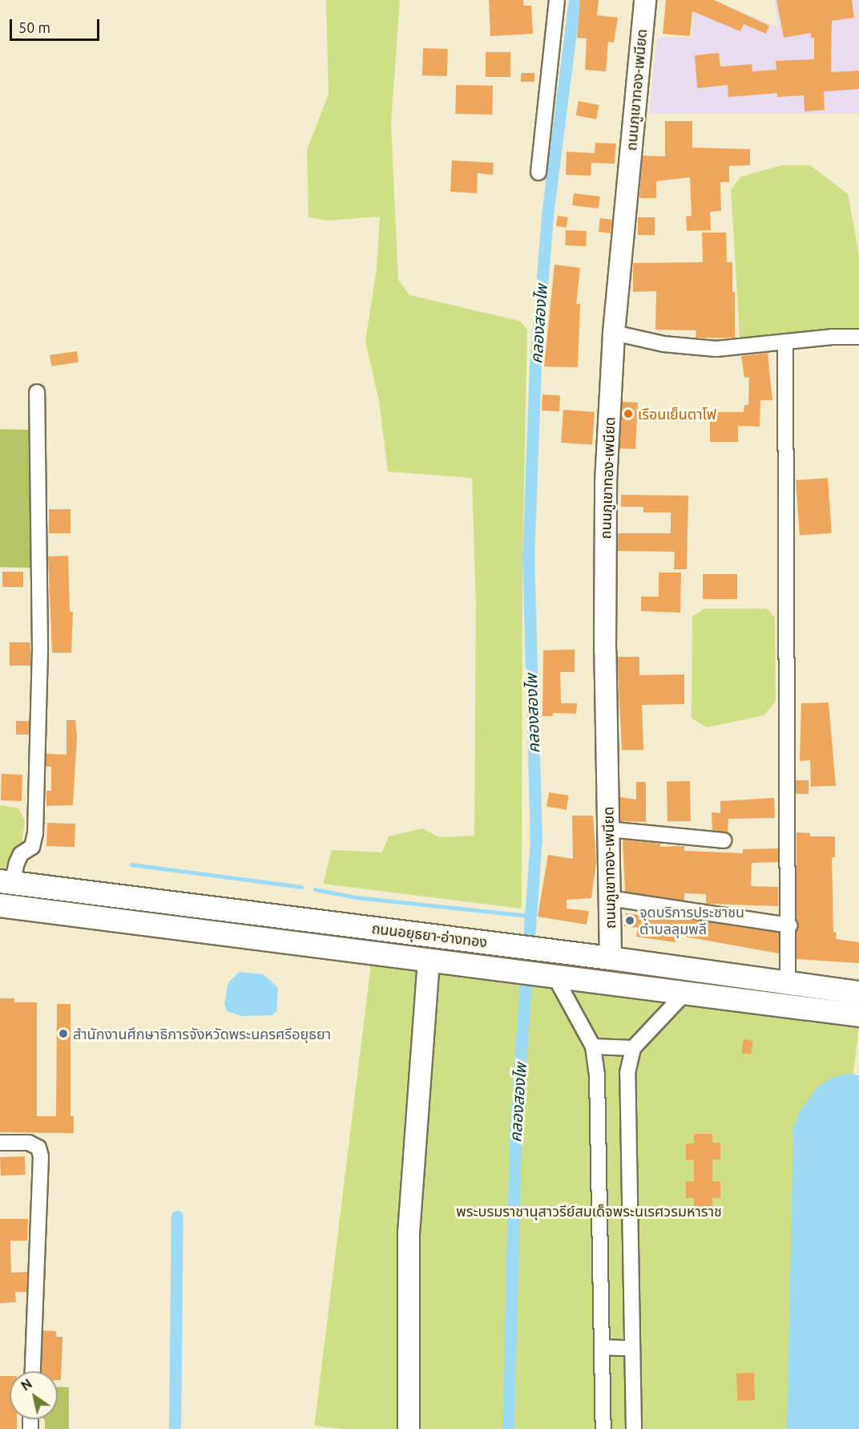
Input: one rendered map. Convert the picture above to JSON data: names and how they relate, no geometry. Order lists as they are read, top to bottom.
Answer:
{
  "streets": {
    "main road": ["ถนนอยุธยา-อ่างทอง"],
    "street": ["ถนนภูเขาทอง-เพนียด"]
  },
  "crossings": [
    ["ถนนภูเขาทอง-เพนียด", "ถนนอยุธยา-อ่างทอง"]
  ],
  "water": ["คลองสองไพ"],
  "parks": ["พระบรมราชานุสาวรีย์สมเด็จพระนเรศวรมหาราช"],
  "places": ["เรือนเย็นตาโฟ", "จุดบริการประชาชน ตำบลลุมพลี", "สำนักงานศึกษาธิการจังหวัดพระนครศรีอยุธยา"],
  "scale_bar": "50 m",
  "north": "top left"
}
